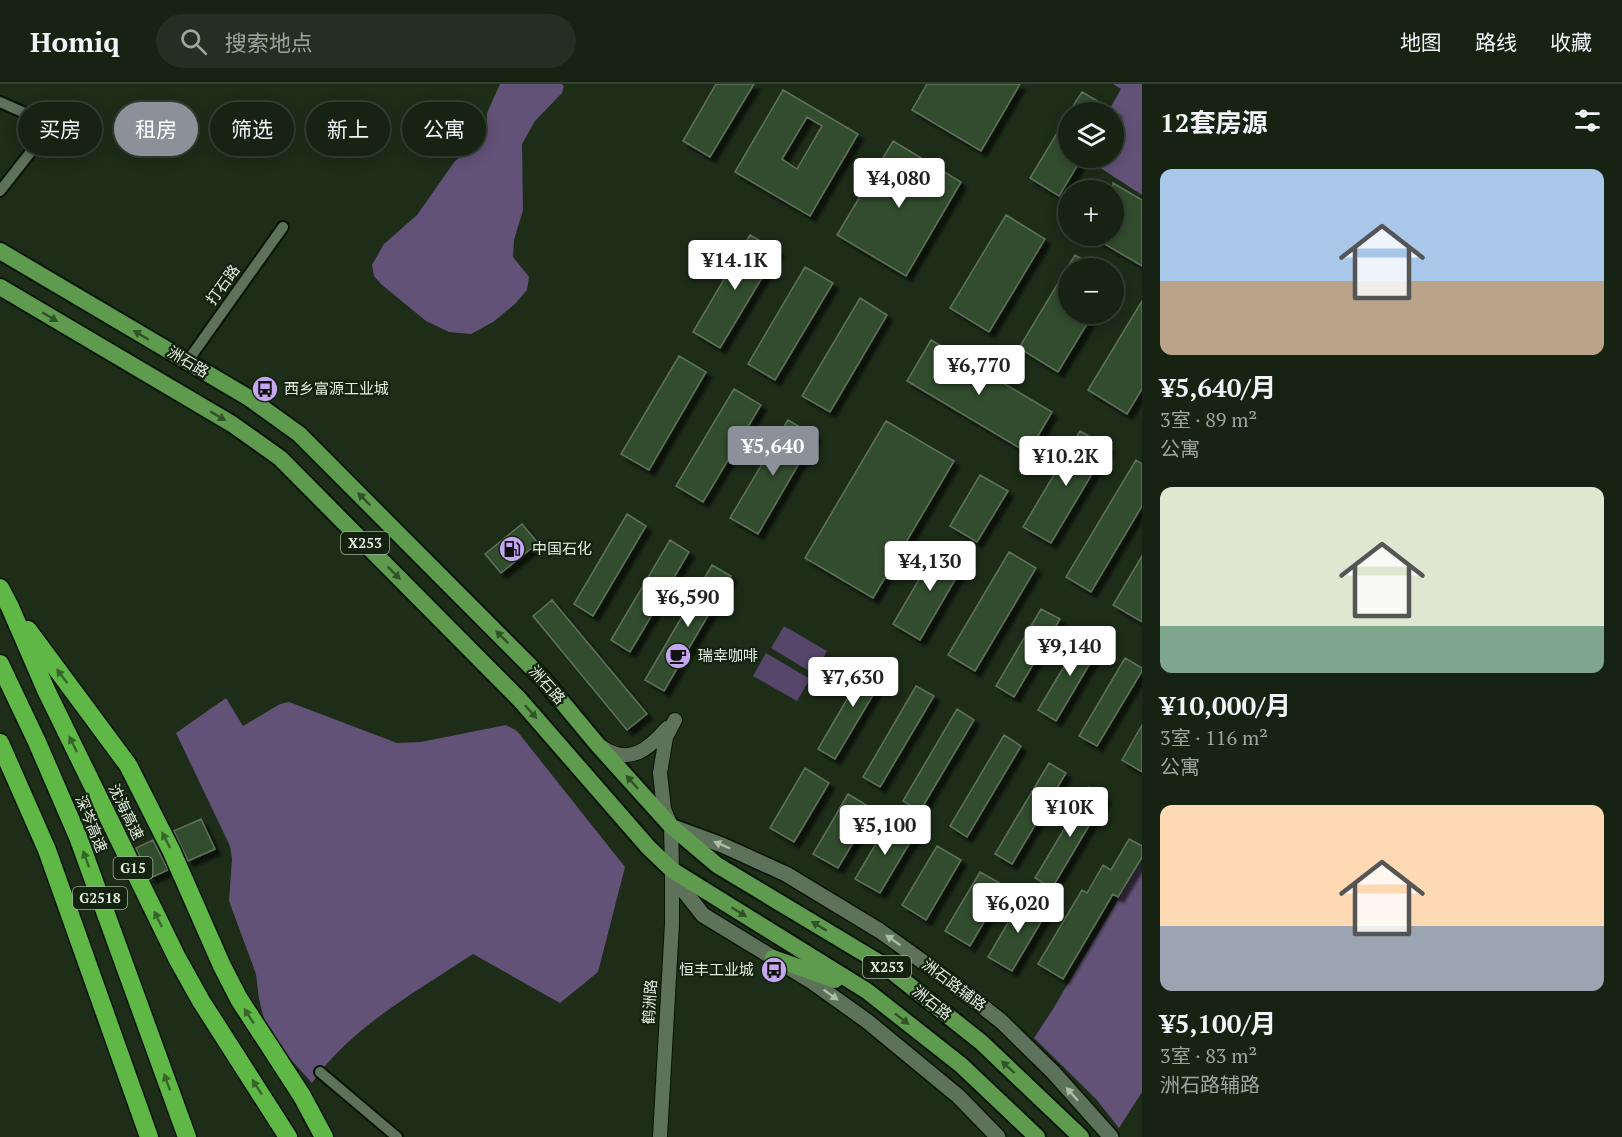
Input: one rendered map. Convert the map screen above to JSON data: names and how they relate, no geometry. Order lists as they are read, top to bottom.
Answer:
{
  "streets": {
    "highway": [
      "沈海高速",
      "深岑高速",
      "G15",
      "G2518"
    ],
    "main road": ["洲石路", "X253", "洲石路辅路"],
    "street": ["打石路", "鹤洲路"]
  },
  "crossings": [
    ["打石路", "洲石路"],
    ["洲石路", "洲石路辅路"],
    ["洲石路", "鹤洲路"],
    ["洲石路辅路", "鹤洲路"]
  ],
  "places": {
    "bus stop": ["西乡富源工业城", "恒丰工业城"],
    "fuel station": ["中国石化"],
    "cafe": ["瑞幸咖啡"]
  },
  "page": {
    "header": "Homiq",
    "search": "搜索地点",
    "nav": ["地图", "路线", "收藏"],
    "heading": "12套房源",
    "map_buttons": ["+", "−"],
    "chip": [
      "买房",
      "租房",
      "筛选",
      "新上",
      "公寓"
    ],
    "list": [
      {
        "name": "¥5,640/月",
        "note": "3室 · 89 m² · 公寓"
      },
      {
        "name": "¥10,000/月",
        "note": "3室 · 116 m² · 公寓"
      },
      {
        "name": "¥5,100/月",
        "note": "3室 · 83 m² · 洲石路辅路"
      }
    ],
    "price": [
      "¥4,080",
      "¥14.1K",
      "¥6,770",
      "¥5,640",
      "¥10.2K",
      "¥4,130",
      "¥6,590",
      "¥9,140",
      "¥7,630",
      "¥10K",
      "¥5,100",
      "¥6,020"
    ]
  }
}
